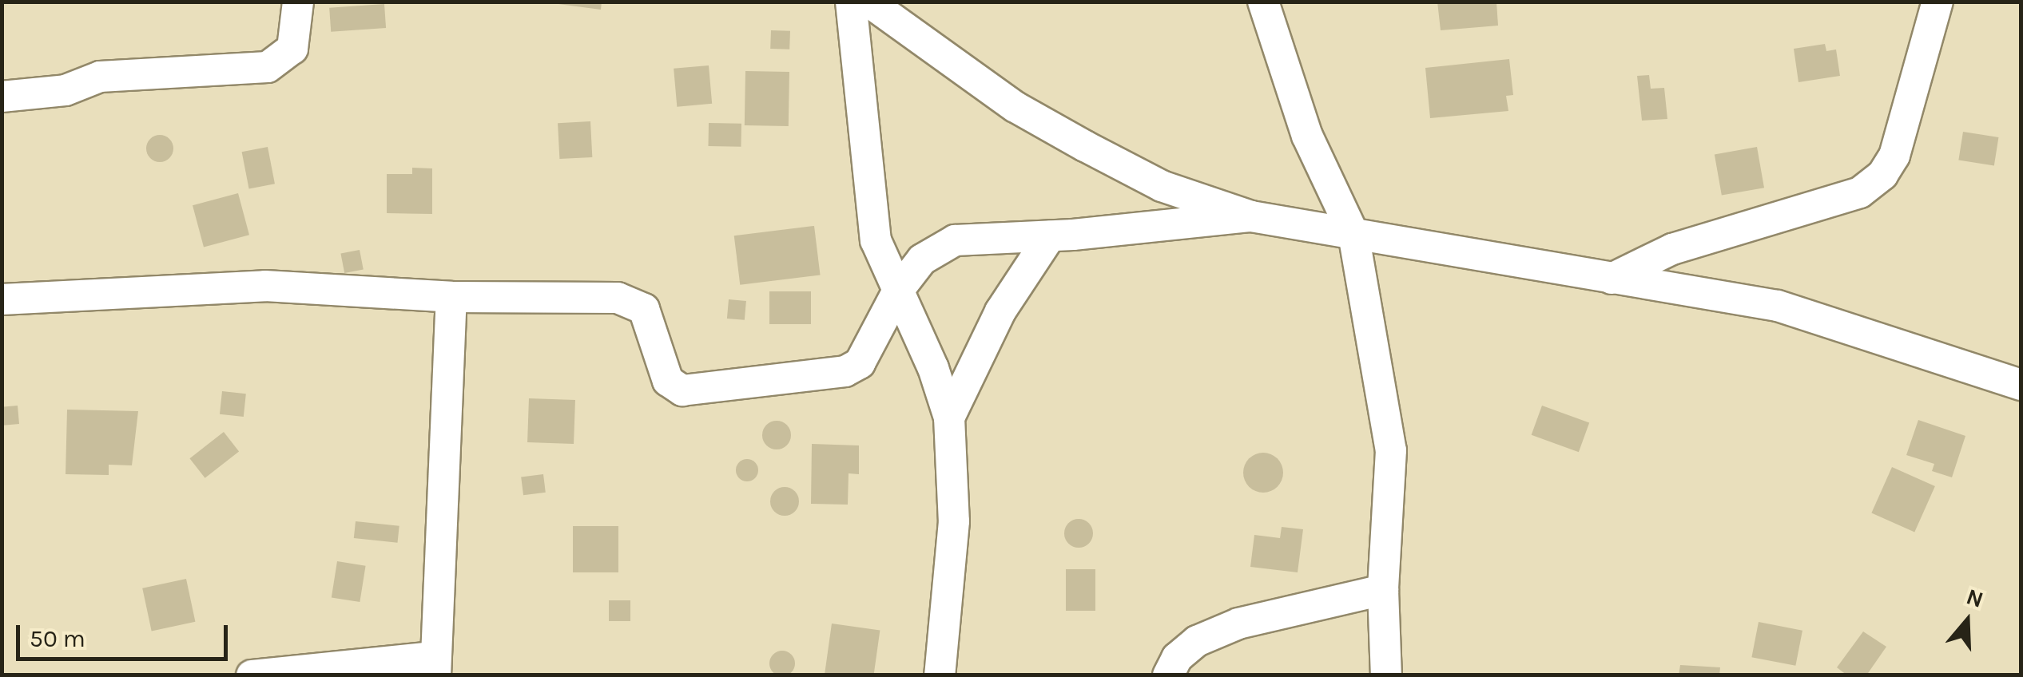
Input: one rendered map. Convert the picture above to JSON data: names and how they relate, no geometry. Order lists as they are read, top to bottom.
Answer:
{
  "scale_bar": "50 m",
  "north": "top"
}
